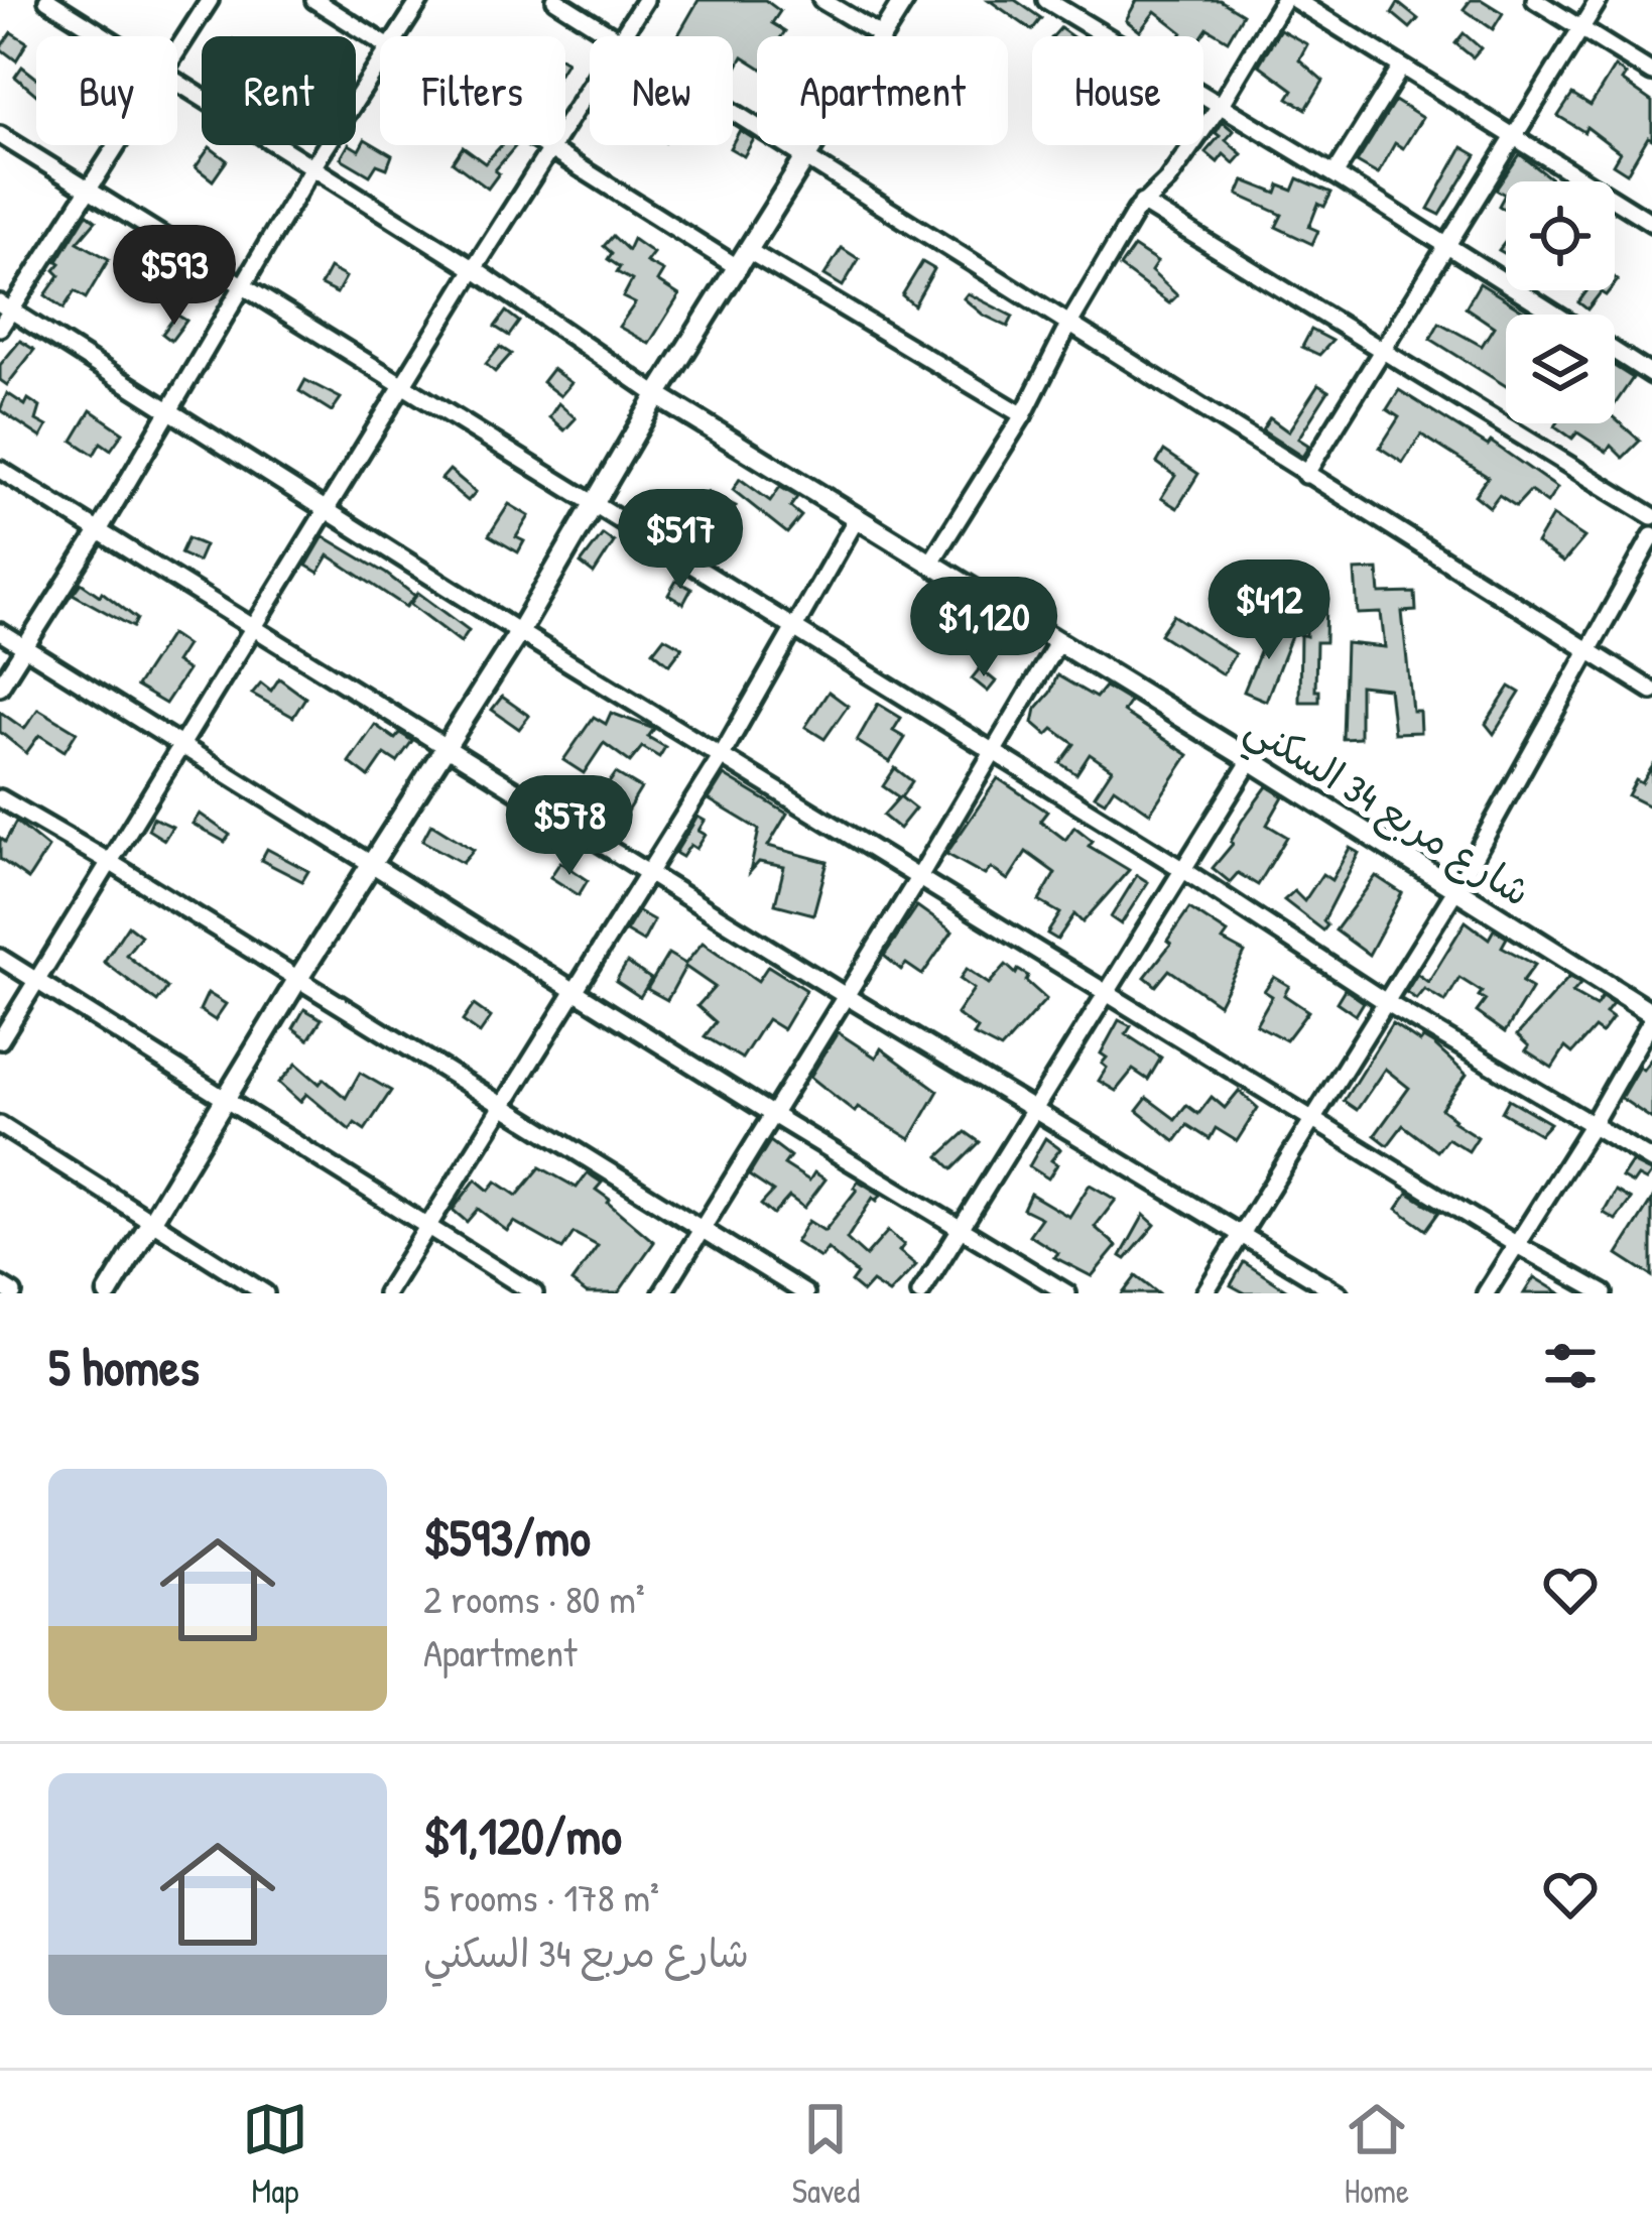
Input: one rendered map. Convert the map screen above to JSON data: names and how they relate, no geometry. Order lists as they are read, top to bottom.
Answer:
{
  "streets": {
    "street": ["شارع مربع 34 السكني"]
  },
  "page": {
    "chip": [
      "Buy",
      "Rent",
      "Filters",
      "New",
      "Apartment",
      "House"
    ],
    "price": [
      "$593",
      "$517",
      "$412",
      "$1,120",
      "$578"
    ],
    "heading": "5 homes",
    "list": [
      {
        "name": "$593/mo",
        "note": "2 rooms · 80 m² · Apartment"
      },
      {
        "name": "$1,120/mo",
        "note": "5 rooms · 178 m² · شارع مربع 34 السكني"
      }
    ],
    "tabs": ["Map", "Saved", "Home"]
  }
}
